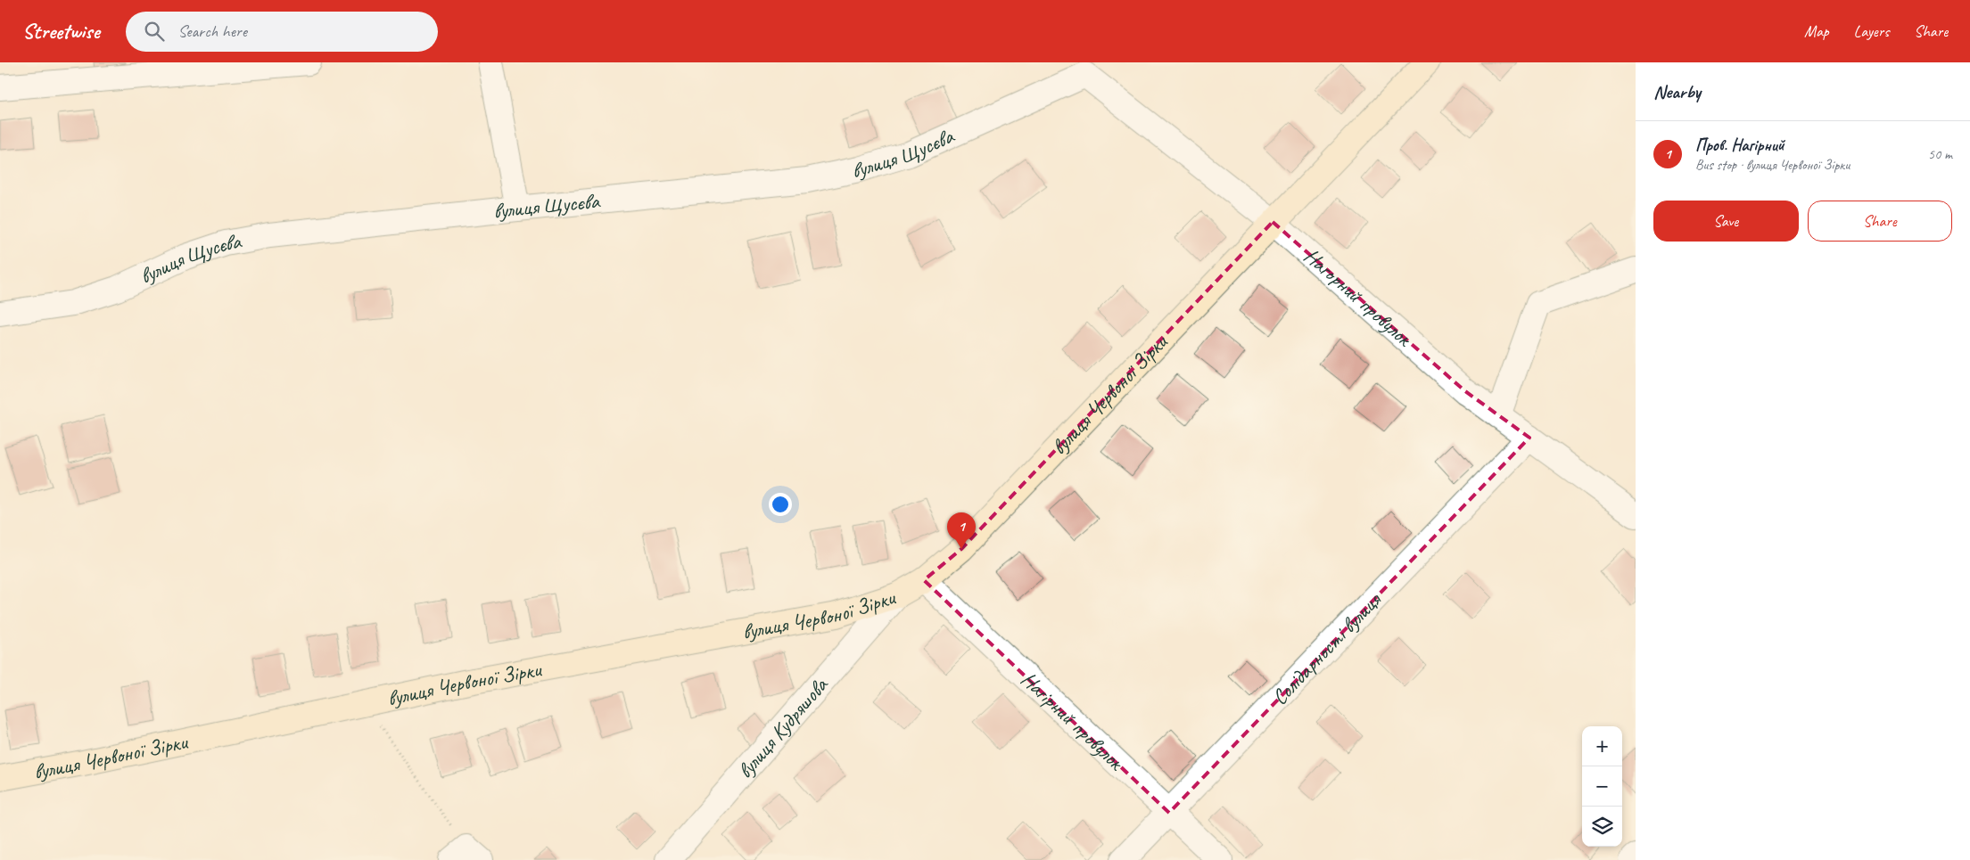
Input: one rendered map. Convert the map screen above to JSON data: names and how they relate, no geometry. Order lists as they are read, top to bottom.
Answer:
{
  "streets": {
    "street": [
      "вулиця Щусєва",
      "Нагорний провулок",
      "вулиця Червоної Зірки",
      "Солідарності вулиця",
      "Нагірний провулок",
      "вулиця Кудряшова"
    ]
  },
  "crossings": [
    ["вулиця Щусєва", "Нагорний провулок"],
    ["Нагорний провулок", "вулиця Червоної Зірки"],
    ["Нагорний провулок", "Солідарності вулиця"],
    ["вулиця Червоної Зірки", "Нагірний провулок"],
    ["вулиця Червоної Зірки", "вулиця Кудряшова"],
    ["Солідарності вулиця", "Нагірний провулок"]
  ],
  "page": {
    "header": "Streetwise",
    "search": "Search here",
    "nav": ["Map", "Layers", "Share"],
    "heading": "Nearby",
    "list": [
      {
        "mark": "1",
        "name": "Пров. Нагірний",
        "note": "Bus stop · вулиця Червоної Зірки",
        "value": "50 m"
      }
    ],
    "buttons": ["Save", "Share"],
    "pins": "1",
    "map_buttons": ["+", "−"]
  }
}
